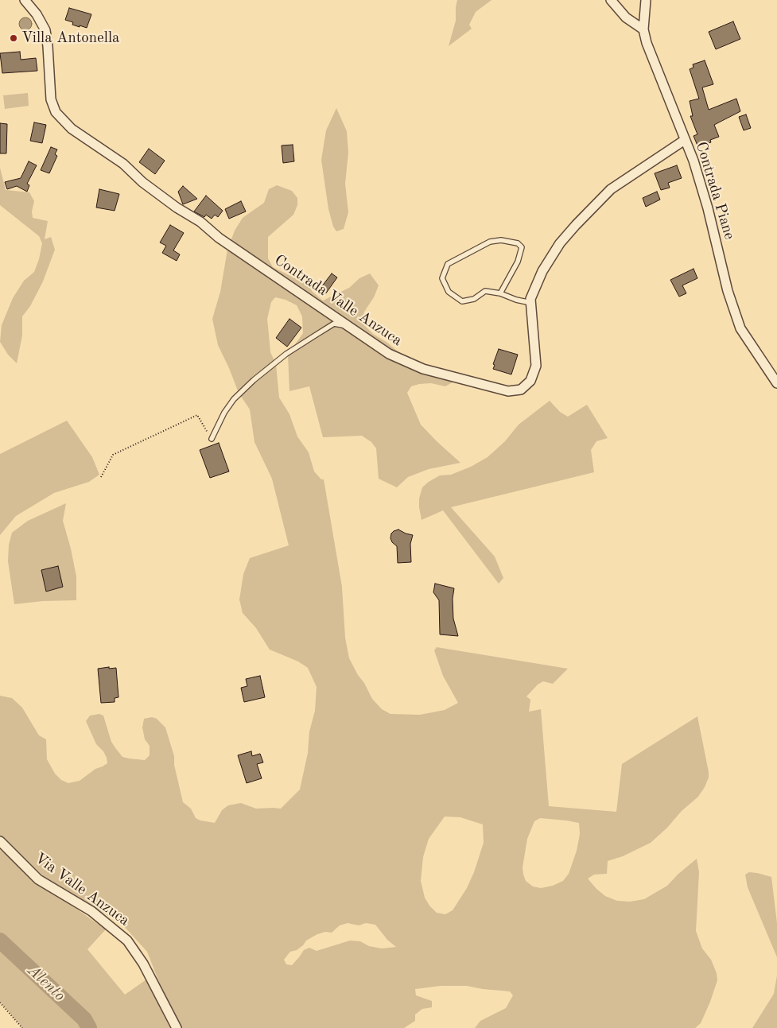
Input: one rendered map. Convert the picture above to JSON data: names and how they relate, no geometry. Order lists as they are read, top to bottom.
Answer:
{
  "streets": {
    "street": ["Contrada Piane", "Contrada Valle Anzuca", "Via Valle Anzuca"]
  },
  "crossings": [
    ["Contrada Piane", "Contrada Valle Anzuca"]
  ],
  "water": ["Alento"],
  "places": ["Villa Antonella"]
}
